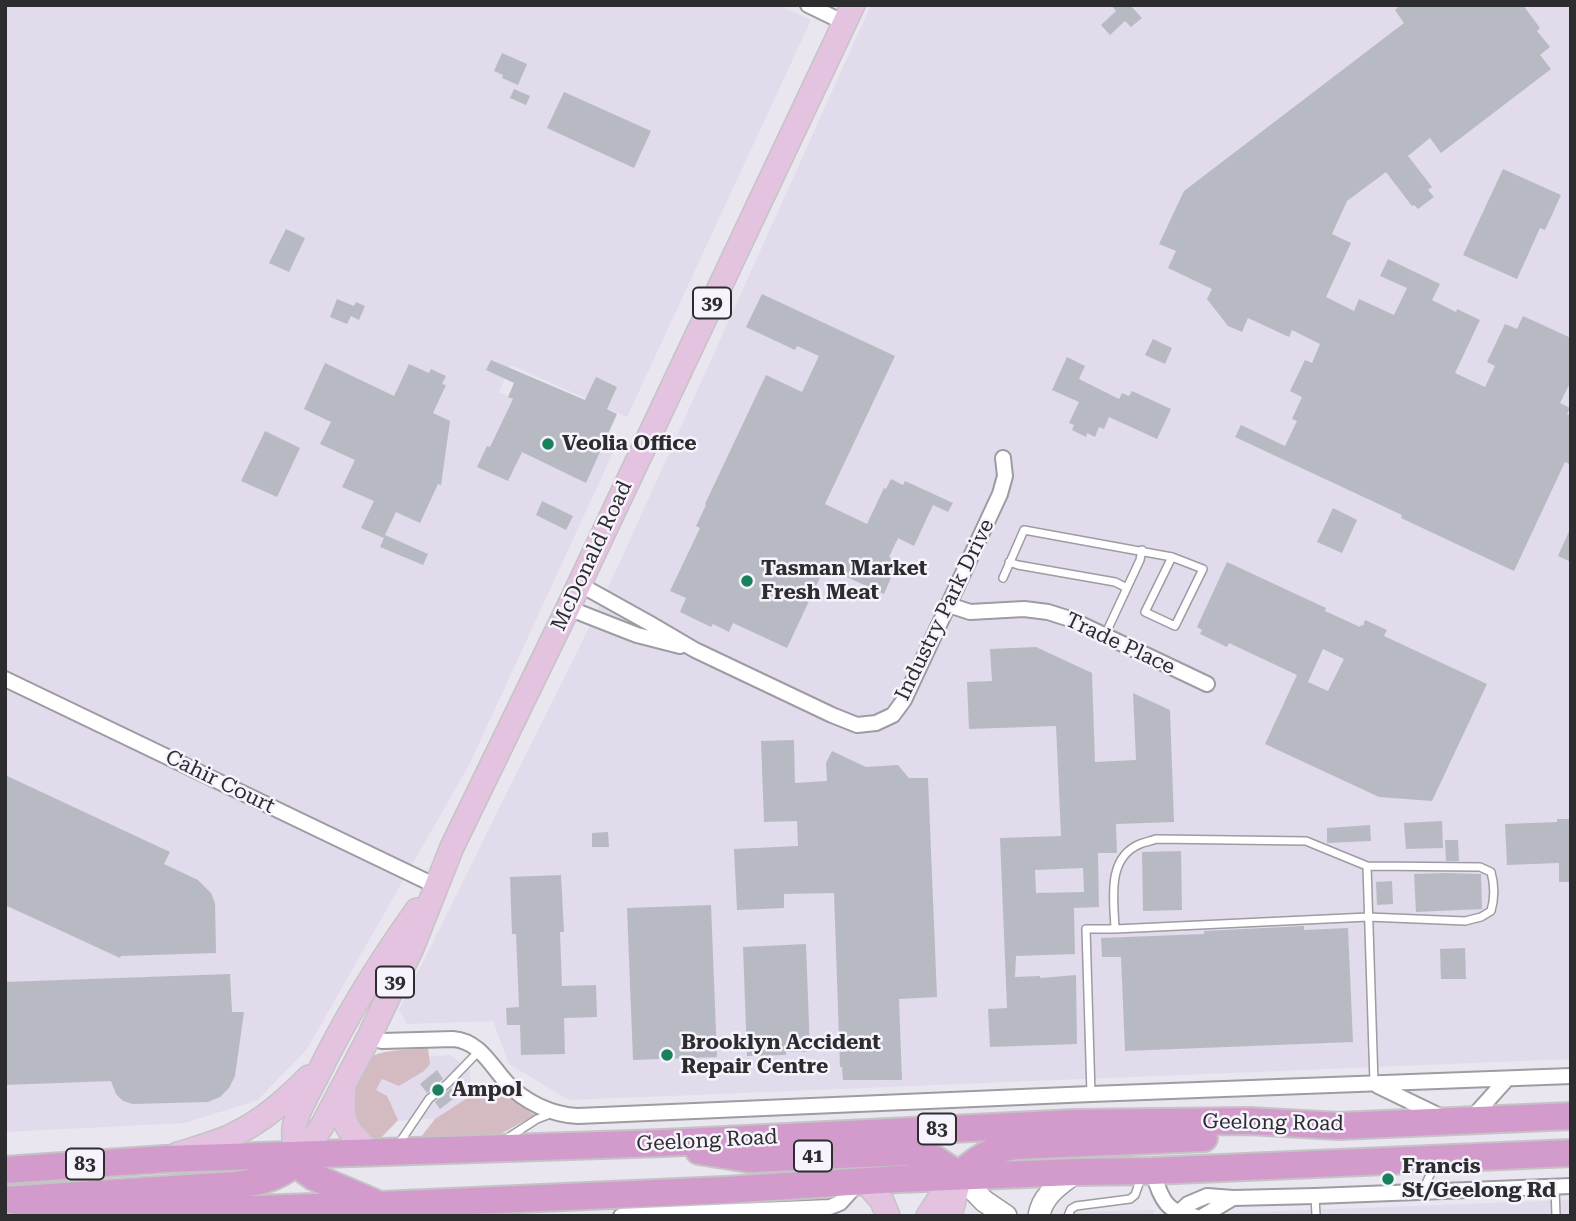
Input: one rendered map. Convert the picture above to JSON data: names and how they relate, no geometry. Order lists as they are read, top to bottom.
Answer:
{
  "streets": {
    "highway": ["Geelong Road", "83", "41"],
    "main road": ["39", "McDonald Road"],
    "street": ["Industry Park Drive", "Trade Place", "Cahir Court"]
  },
  "crossings": [
    ["39", "McDonald Road"],
    ["39", "Geelong Road"],
    ["McDonald Road", "Industry Park Drive"],
    ["McDonald Road", "Cahir Court"],
    ["McDonald Road", "Geelong Road"],
    ["McDonald Road", "41"],
    ["Industry Park Drive", "Trade Place"],
    ["Geelong Road", "41"]
  ],
  "places": [
    "Veolia Office",
    "Tasman Market Fresh Meat",
    "Brooklyn Accident Repair Centre",
    "Ampol",
    "Francis St/Geelong Rd"
  ]
}
